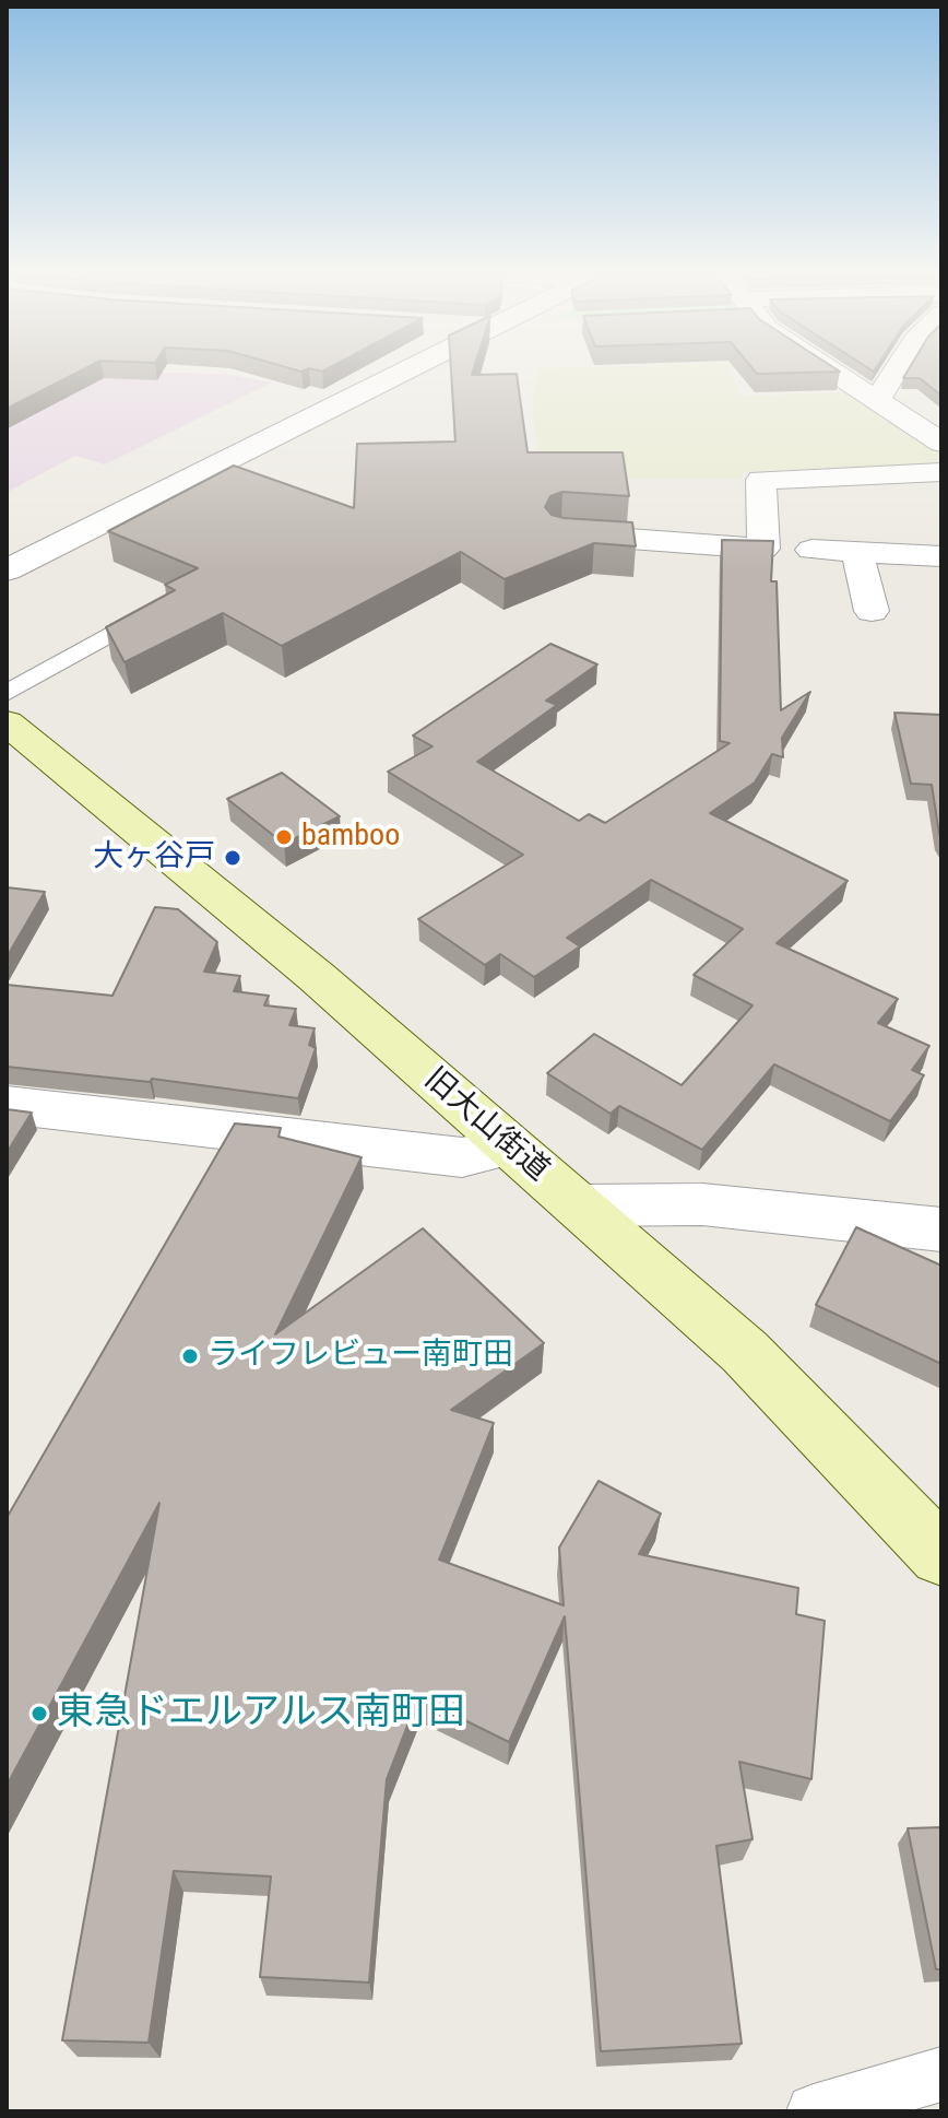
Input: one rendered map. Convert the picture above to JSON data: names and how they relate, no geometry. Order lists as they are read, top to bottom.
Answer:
{
  "streets": {
    "street": ["旧大山街道"]
  },
  "places": [
    "bamboo",
    "大ヶ谷戸",
    "ライフレビュー南町田",
    "東急ドエルアルス南町田"
  ]
}
